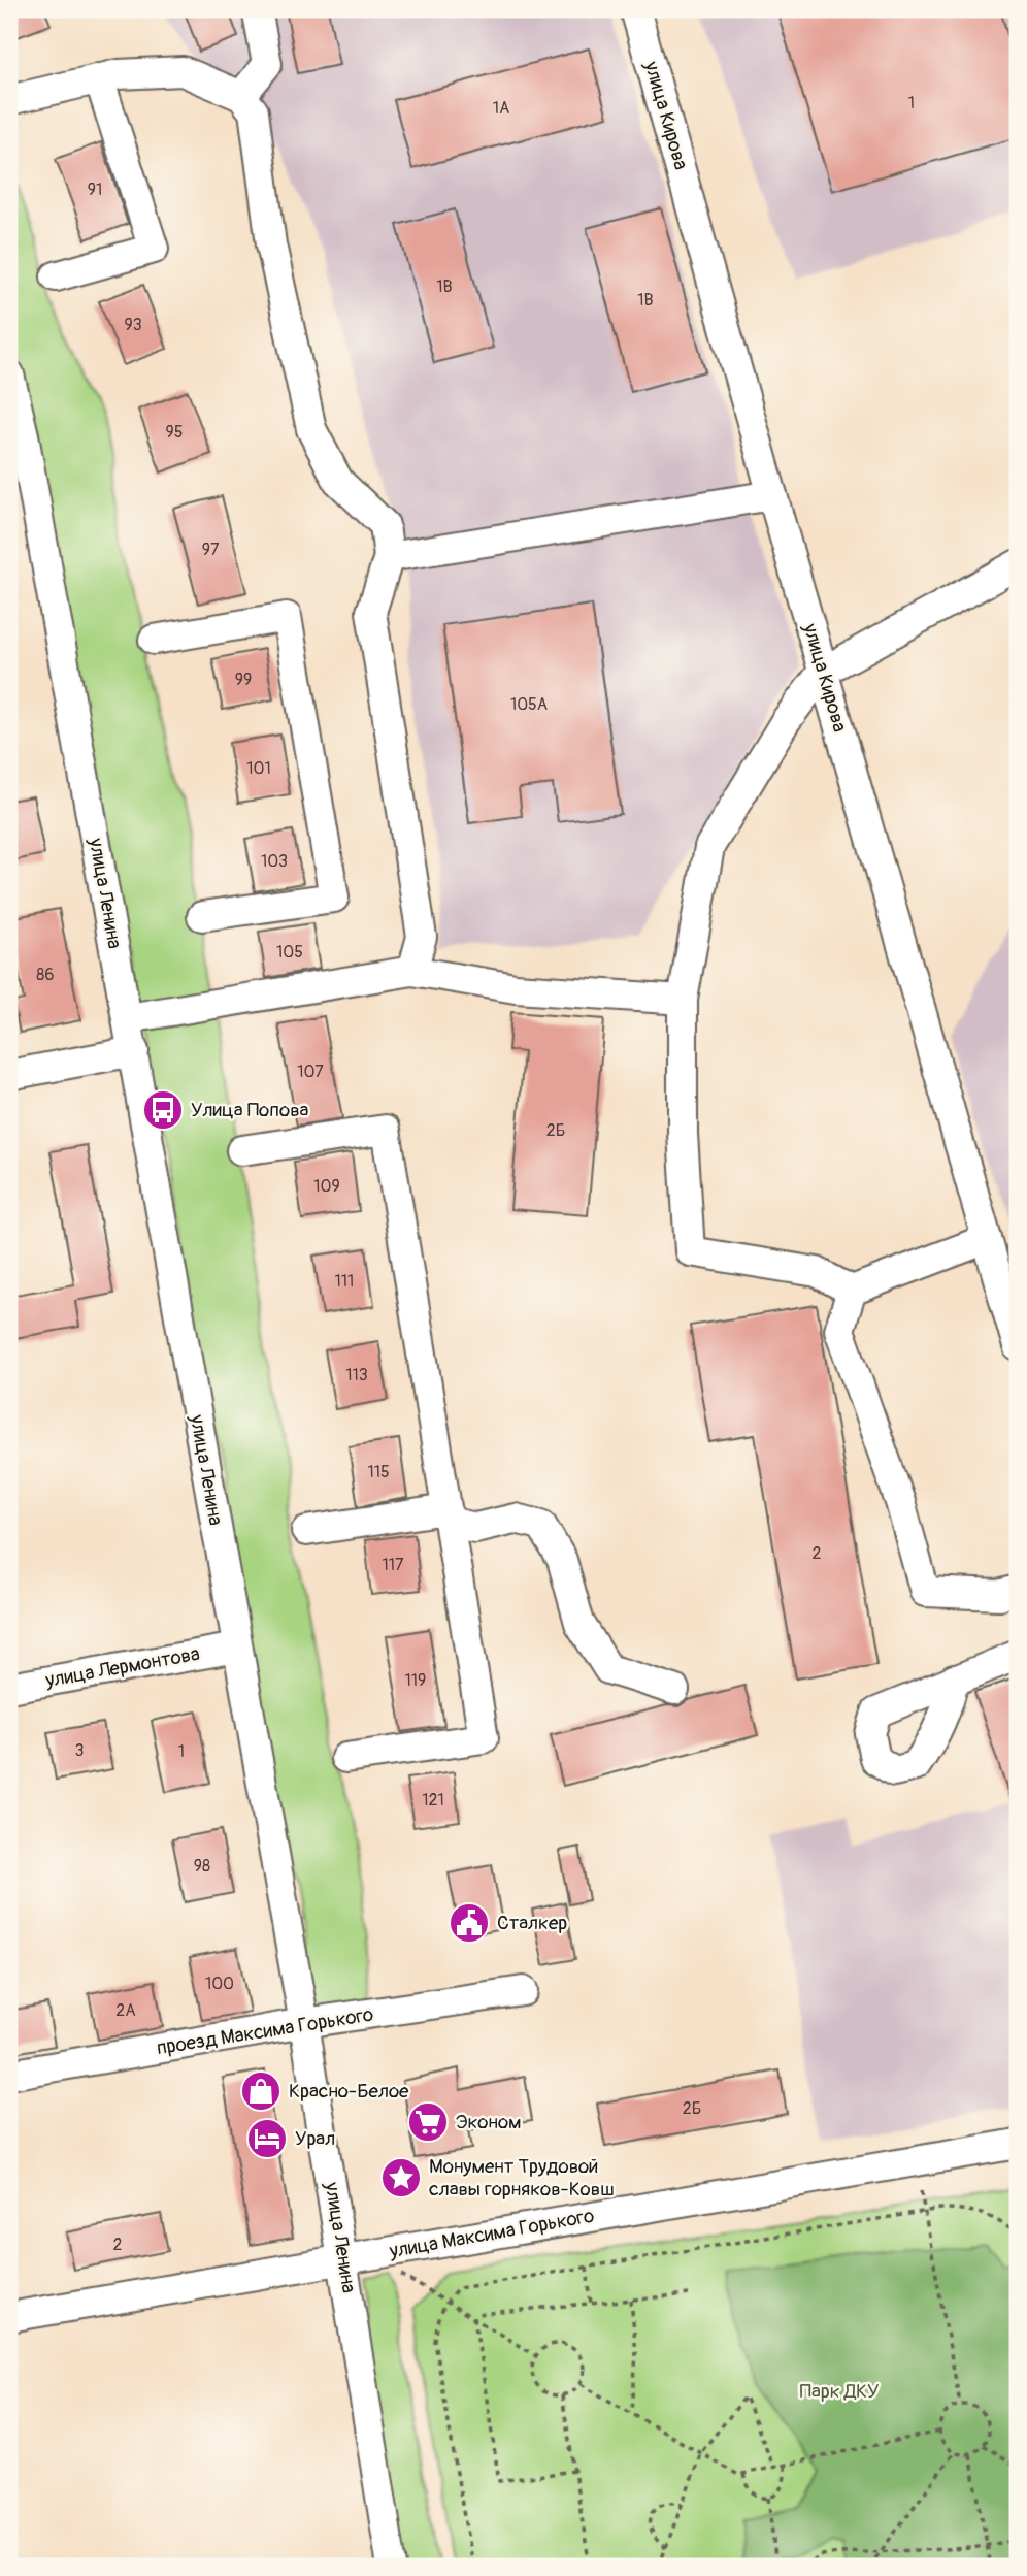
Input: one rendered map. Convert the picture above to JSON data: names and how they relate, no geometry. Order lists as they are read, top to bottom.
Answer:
{
  "streets": {
    "street": [
      "улица Кирова",
      "улица Ленина",
      "улица Лермонтова",
      "проезд Максима Горького",
      "улица Максима Горького"
    ]
  },
  "crossings": [
    ["улица Ленина", "улица Лермонтова"],
    ["улица Ленина", "проезд Максима Горького"],
    ["улица Ленина", "улица Максима Горького"]
  ],
  "parks": ["Парк ДКУ"],
  "places": {
    "bus stop": ["Улица Попова"],
    "public building": ["Сталкер"],
    "shop": ["Красно-Белое"],
    "supermarket": ["Эконом"],
    "hotel": ["Урал"],
    "place": ["Монумент Трудовой славы горняков-Ковш"]
  },
  "house_numbers": [
    "1",
    "1А",
    "91",
    "1В",
    "1В",
    "93",
    "95",
    "97",
    "99",
    "105А",
    "101",
    "103",
    "105",
    "86",
    "107",
    "2Б",
    "109",
    "111",
    "113",
    "115",
    "2",
    "117",
    "119",
    "3",
    "1",
    "121",
    "98",
    "100",
    "2А",
    "2Б",
    "2"
  ]
}
